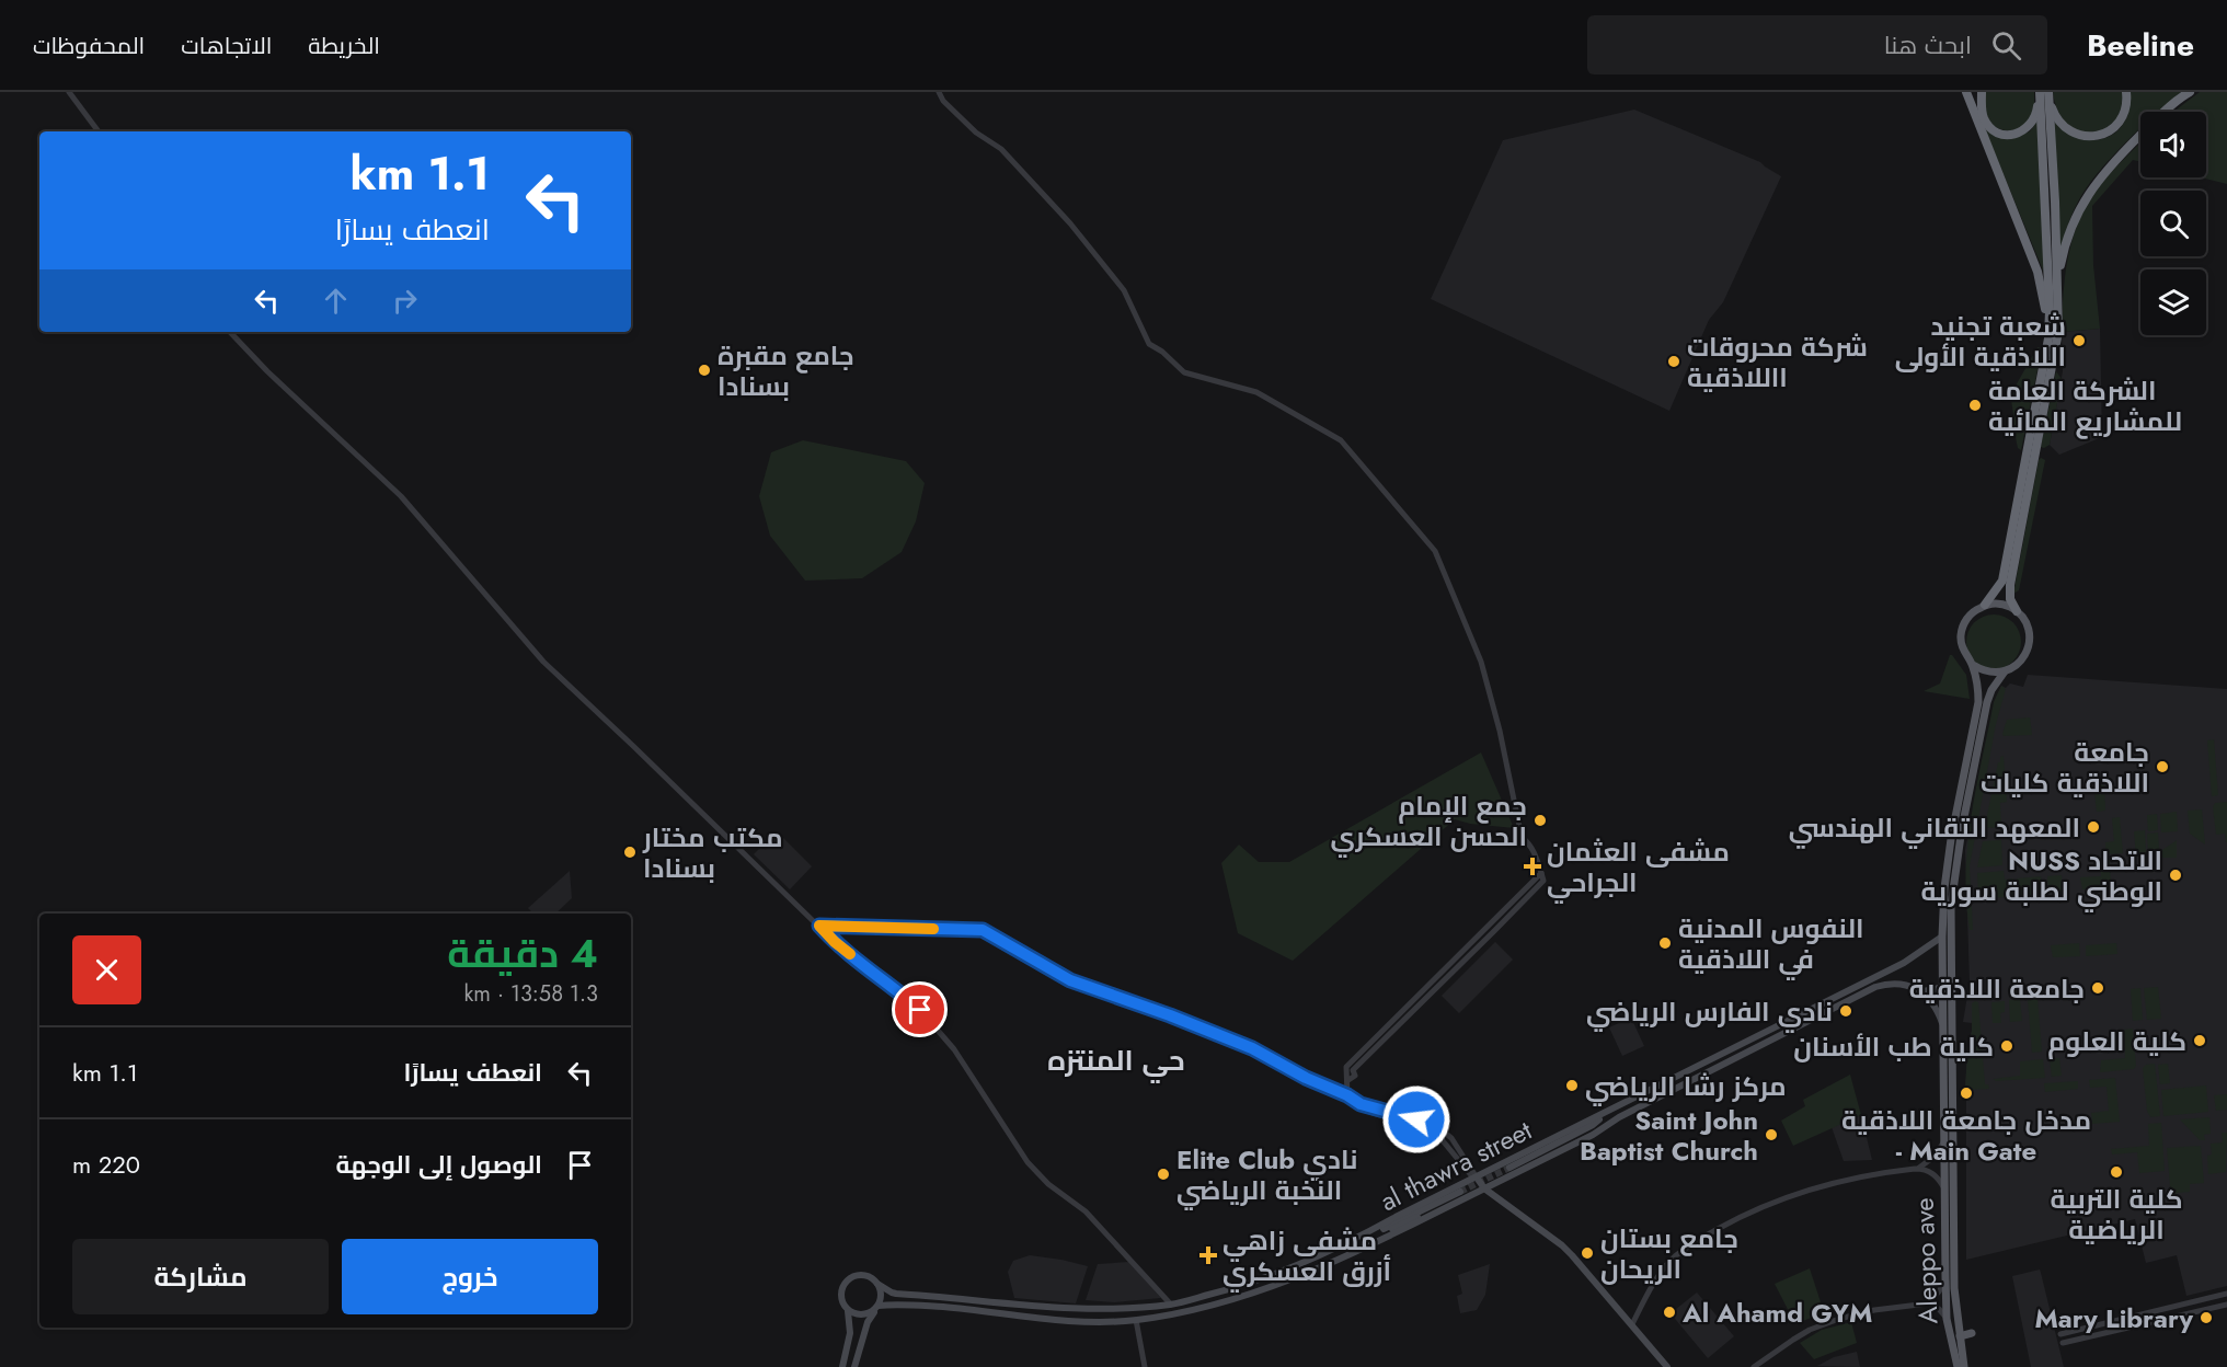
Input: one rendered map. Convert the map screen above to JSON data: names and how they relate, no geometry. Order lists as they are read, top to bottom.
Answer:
{
  "streets": {
    "main road": ["al thawra street", "Aleppo ave"]
  },
  "crossings": [
    ["al thawra street", "Aleppo ave"]
  ],
  "districts": ["حي المنتزه"],
  "places": {
    "other": [
      "شعبة تجنيد اللاذقية الأولى",
      "شركة محروقات االلاذقية",
      "جامع مقبرة بسنادا",
      "الشركة العامة للمشاريع المائية",
      "جامعة اللاذقية كليات",
      "جمع الإمام الحسن العسكري",
      "المعهد التقاني الهندسي",
      "مكتب مختار بسنادا",
      "NUSS الاتحاد الوطني لطلبة سورية",
      "النفوس المدنية في اللاذقية",
      "جامعة اللاذقية",
      "نادي الفارس الرياضي",
      "كلية العلوم",
      "كلية طب الأسنان",
      "مركز رشا الرياضي",
      "مدخل جامعة اللاذقية - Main Gate",
      "Saint John Baptist Church",
      "كلية التربية الرياضية",
      "Elite Club نادي النخبة الرياضي",
      "جامع بستان الريحان",
      "Al Ahamd GYM",
      "Mary Library"
    ],
    "health": ["مشفى العثمان الجراحي", "مشفى زاهي أزرق العسكري"]
  },
  "page": {
    "header": "Beeline",
    "search": "ابحث هنا",
    "nav": ["الخريطة", "الاتجاهات", "المحفوظات"],
    "turn": ["1.1 km", "انعطف يسارًا"],
    "heading": ["4 دقيقة", "1.3 km · 13:58"],
    "list": [
      {
        "name": "انعطف يسارًا",
        "value": "1.1 km"
      },
      {
        "name": "الوصول إلى الوجهة",
        "value": "220 m"
      }
    ],
    "buttons": ["خروج", "مشاركة"]
  }
}
